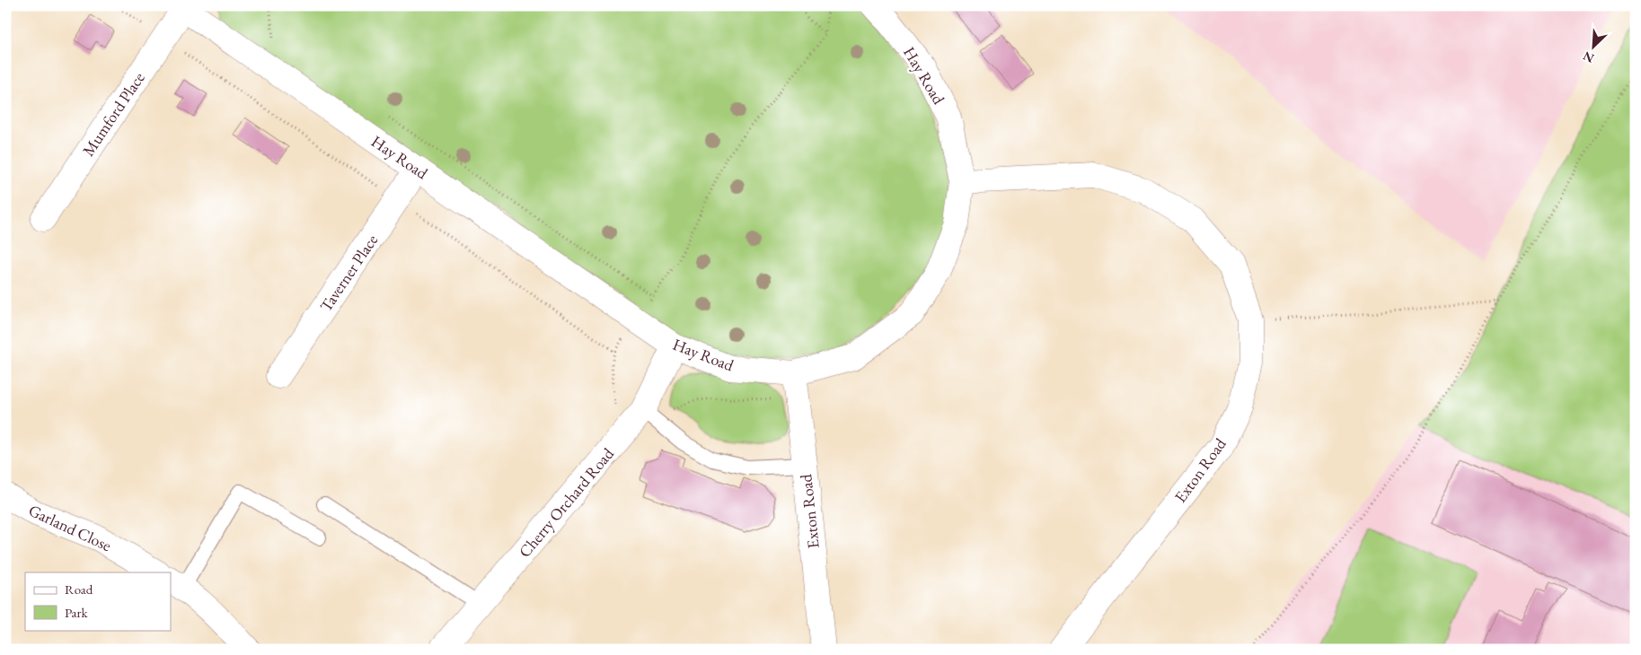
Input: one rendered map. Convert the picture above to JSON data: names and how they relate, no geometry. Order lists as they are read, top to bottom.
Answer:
{
  "streets": {
    "street": [
      "Hay Road",
      "Mumford Place",
      "Taverner Place",
      "Exton Road",
      "Cherry Orchard Road",
      "Garland Close"
    ]
  },
  "crossings": [
    ["Hay Road", "Mumford Place"],
    ["Hay Road", "Taverner Place"],
    ["Hay Road", "Exton Road"],
    ["Hay Road", "Cherry Orchard Road"]
  ],
  "legend": ["Road", "Park"],
  "north": "bottom left"
}
